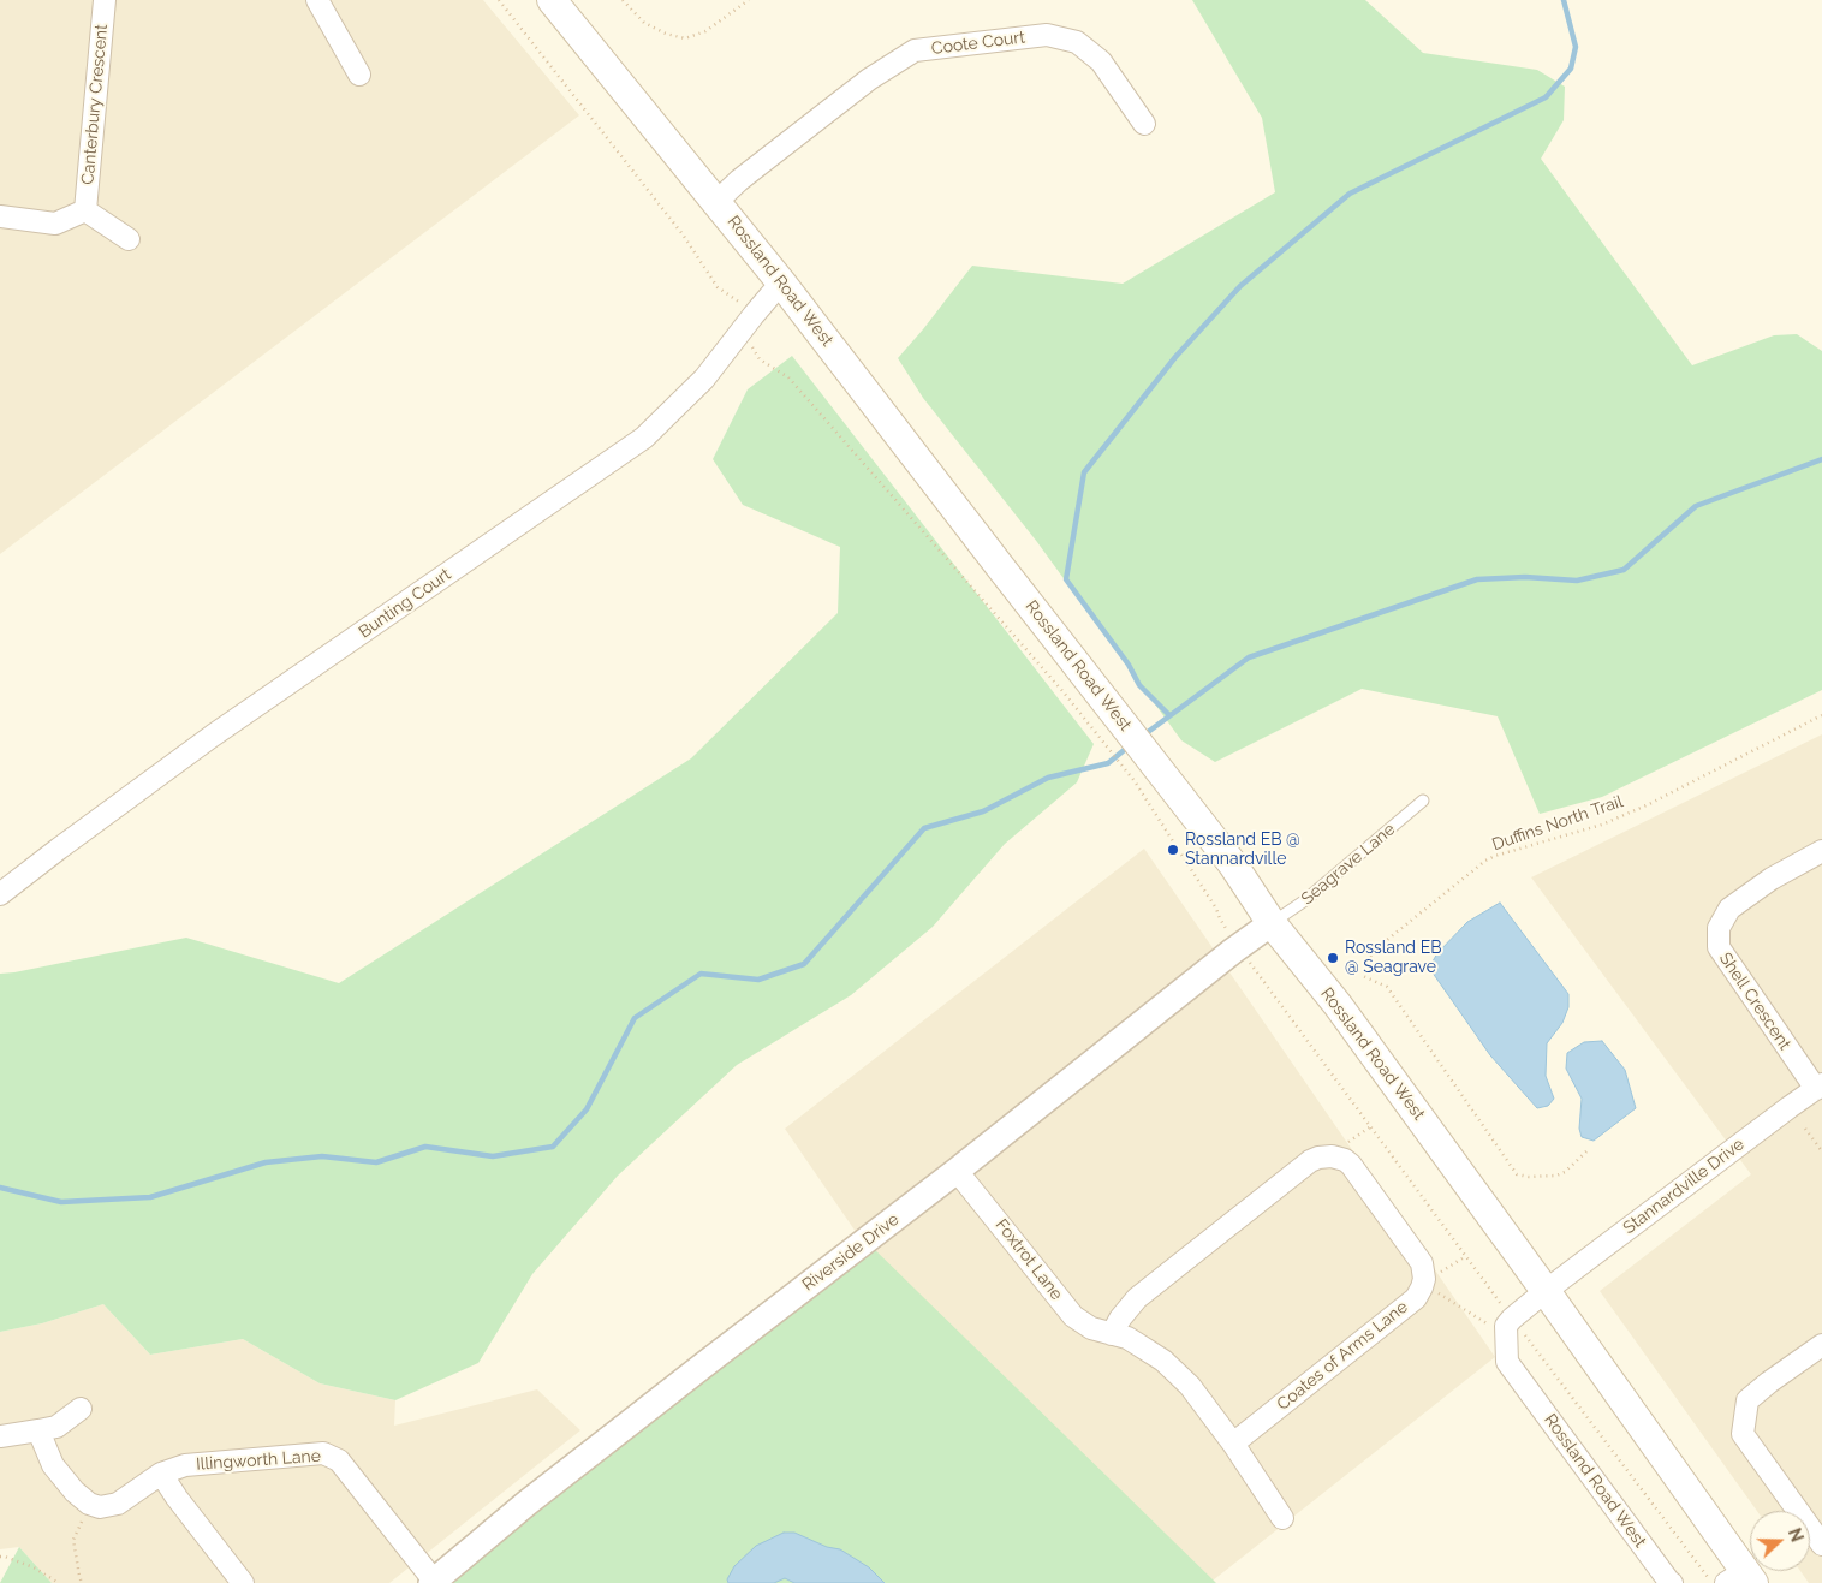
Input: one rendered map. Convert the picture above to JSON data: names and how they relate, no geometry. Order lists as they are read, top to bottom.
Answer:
{
  "streets": {
    "main road": ["Rossland Road West"],
    "street": [
      "Coote Court",
      "Canterbury Crescent",
      "Bunting Court",
      "Shell Crescent",
      "Stannardville Drive",
      "Riverside Drive",
      "Foxtrot Lane",
      "Coates of Arms Lane",
      "Illingworth Lane"
    ],
    "lane": ["Seagrave Lane"],
    "path": ["Duffins North Trail"]
  },
  "crossings": [
    ["Coote Court", "Rossland Road West"],
    ["Rossland Road West", "Bunting Court"],
    ["Rossland Road West", "Seagrave Lane"],
    ["Rossland Road West", "Stannardville Drive"],
    ["Rossland Road West", "Riverside Drive"],
    ["Seagrave Lane", "Riverside Drive"],
    ["Shell Crescent", "Stannardville Drive"],
    ["Riverside Drive", "Foxtrot Lane"],
    ["Riverside Drive", "Illingworth Lane"]
  ],
  "places": ["Rossland EB @ Stannardville", "Rossland EB @ Seagrave"],
  "north": "right"
}
